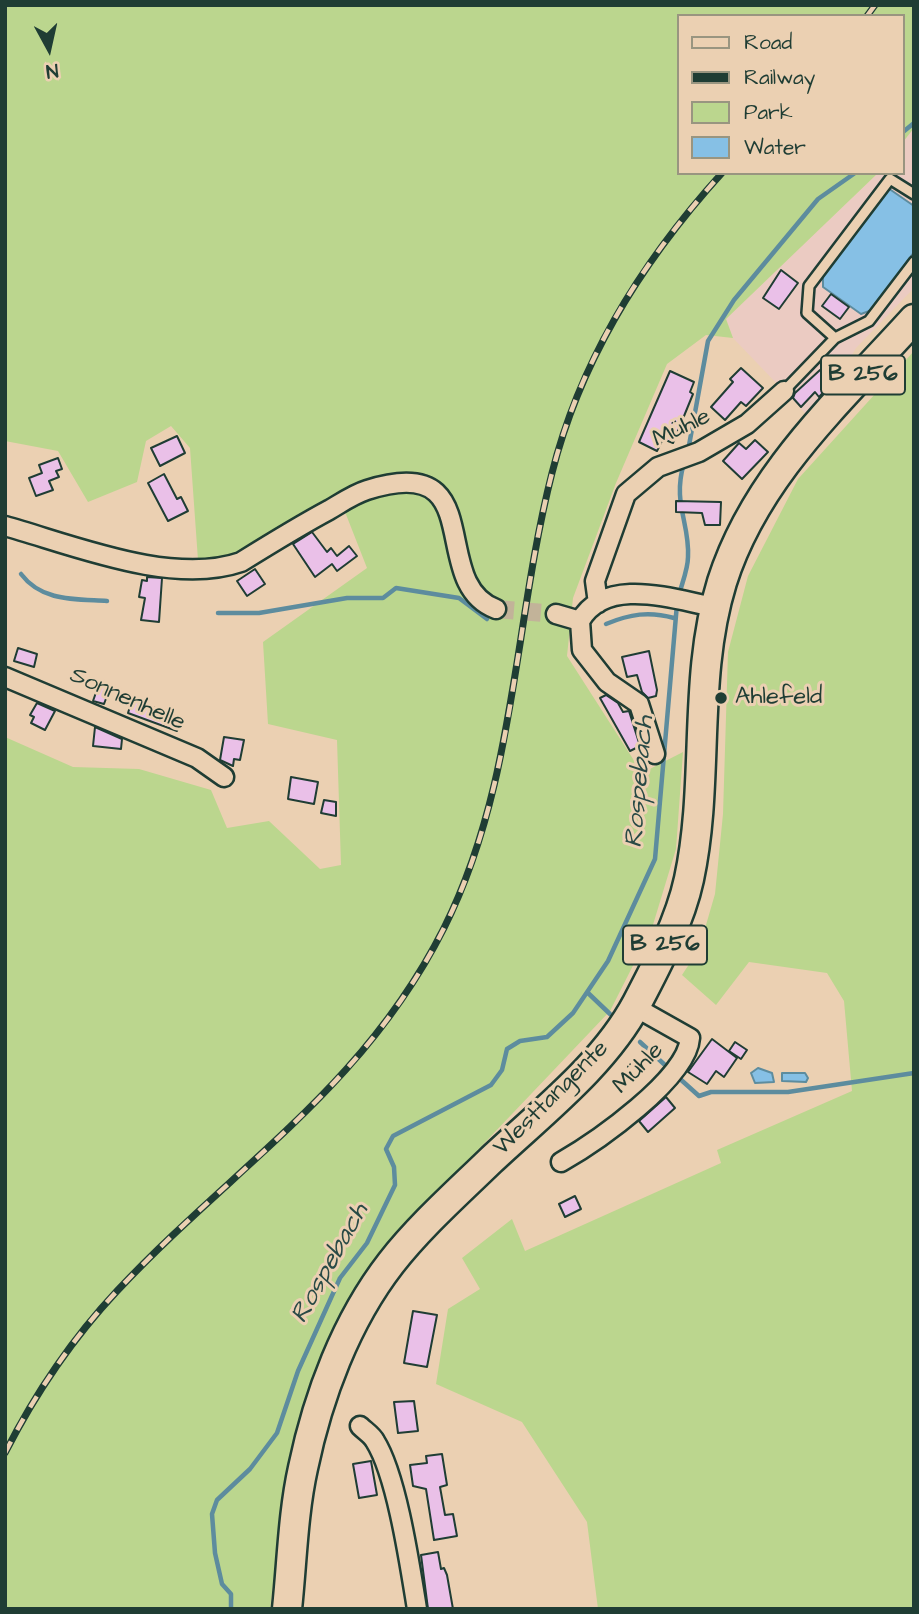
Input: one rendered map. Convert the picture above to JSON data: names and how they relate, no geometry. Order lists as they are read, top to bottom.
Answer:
{
  "streets": {
    "main road": ["B 256", "Westtangente"],
    "street": ["Mühle", "Sonnenhelle"]
  },
  "crossings": [
    ["Mühle", "Westtangente"]
  ],
  "water": ["Rospebach"],
  "places": ["Ahlefeld"],
  "legend": [
    "Road",
    "Railway",
    "Park",
    "Water"
  ],
  "north": "bottom"
}
